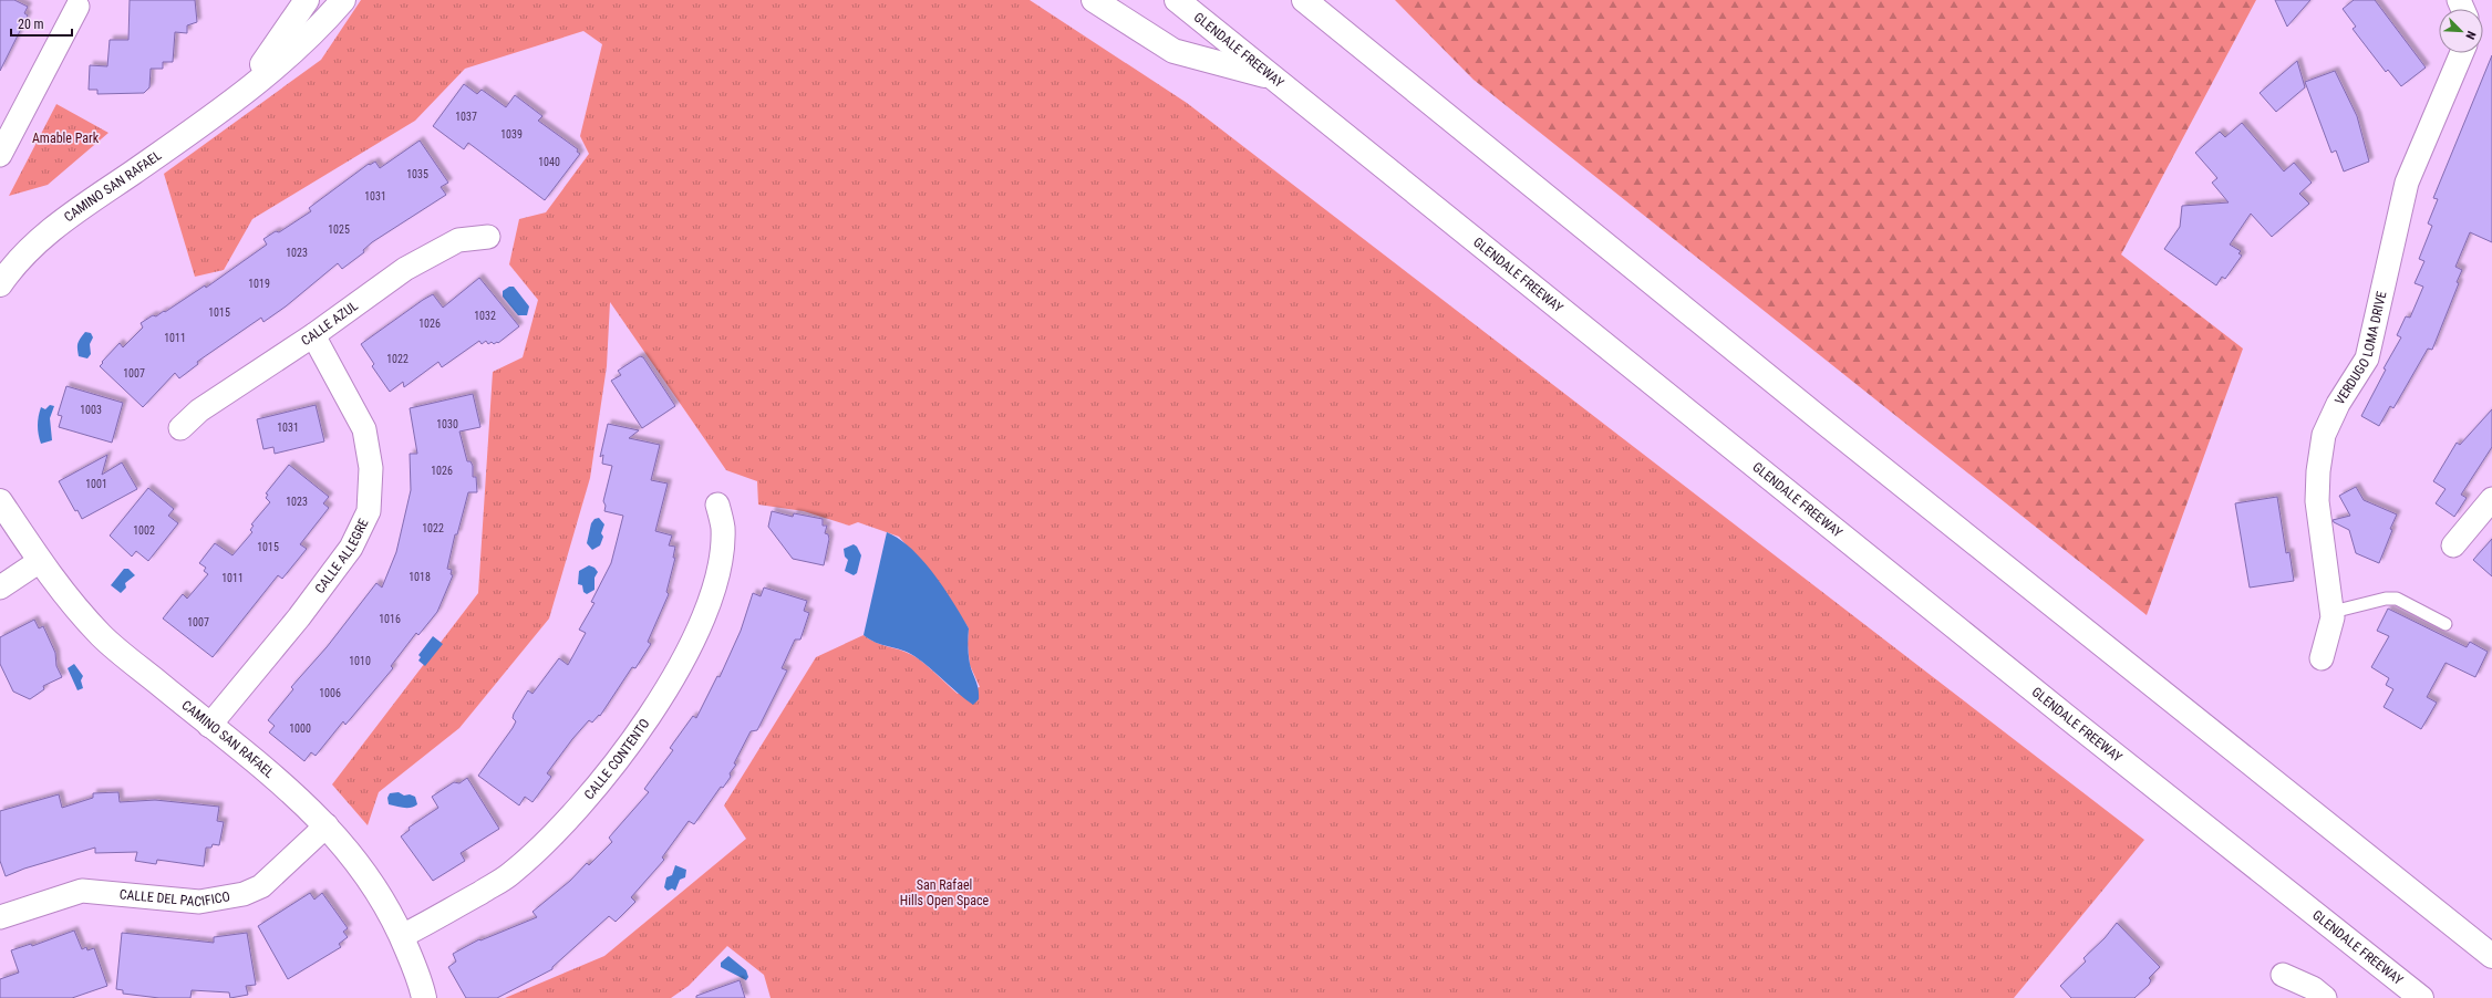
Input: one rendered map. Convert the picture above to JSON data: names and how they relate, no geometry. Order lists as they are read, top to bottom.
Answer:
{
  "streets": {
    "main road": ["GLENDALE FREEWAY", "CAMINO SAN RAFAEL"],
    "street": [
      "CALLE AZUL",
      "VERDUGO LOMA DRIVE",
      "CALLE ALLEGRE",
      "CALLE CONTENTO",
      "CALLE DEL PACIFICO"
    ]
  },
  "crossings": [
    ["CAMINO SAN RAFAEL", "CALLE ALLEGRE"],
    ["CAMINO SAN RAFAEL", "CALLE CONTENTO"],
    ["CAMINO SAN RAFAEL", "CALLE DEL PACIFICO"],
    ["CALLE AZUL", "CALLE ALLEGRE"]
  ],
  "parks": ["Amable Park", "San Rafael Hills Open Space"],
  "house_numbers": [
    "1037",
    "1039",
    "1040",
    "1035",
    "1031",
    "1025",
    "1023",
    "1019",
    "1015",
    "1032",
    "1026",
    "1011",
    "1022",
    "1007",
    "1003",
    "1030",
    "1031",
    "1026",
    "1001",
    "1023",
    "1022",
    "1002",
    "1015",
    "1018",
    "1011",
    "1016",
    "1007",
    "1010",
    "1006",
    "1000"
  ],
  "scale_bar": "20 m",
  "north": "bottom right"
}
